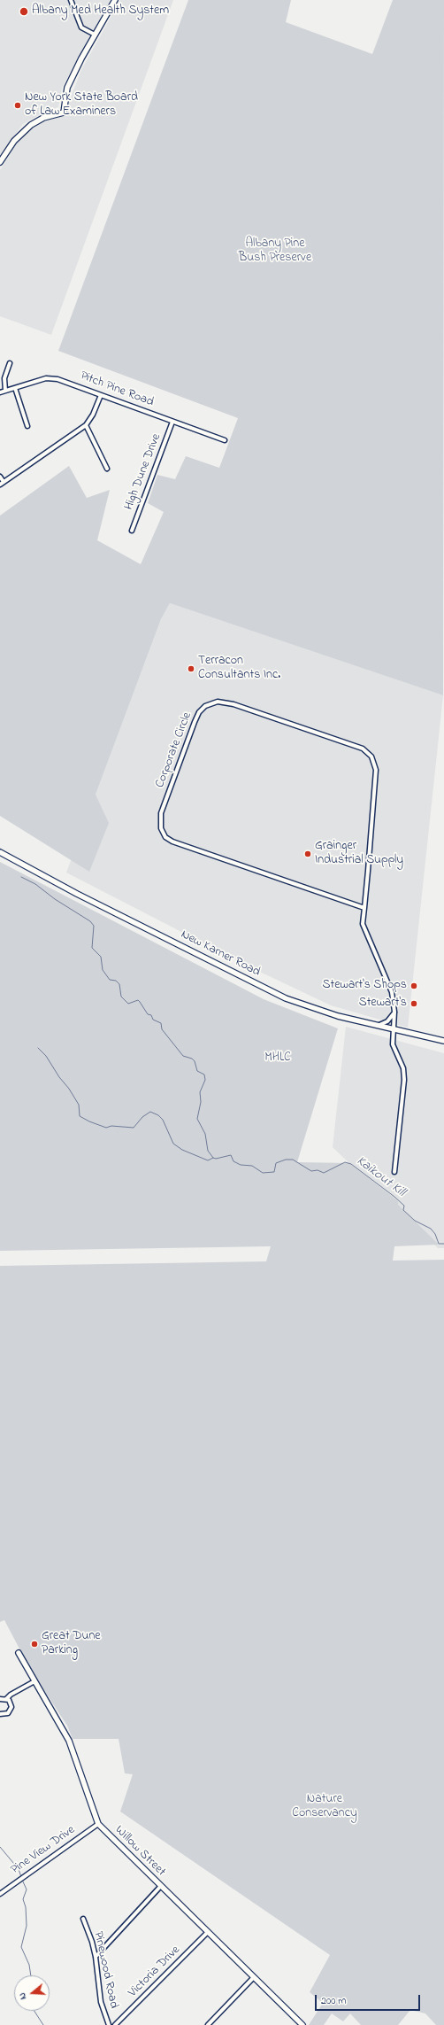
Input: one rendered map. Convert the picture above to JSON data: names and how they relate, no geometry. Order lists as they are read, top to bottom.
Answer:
{
  "streets": {
    "street": [
      "Pitch Pine Road",
      "High Dune Drive",
      "Corporate Circle",
      "New Karner Road",
      "Pine View Drive",
      "Willow Street",
      "Pinewood Road",
      "Victoria Drive"
    ]
  },
  "crossings": [
    ["Pitch Pine Road", "High Dune Drive"],
    ["Corporate Circle", "New Karner Road"],
    ["Pine View Drive", "Willow Street"],
    ["Willow Street", "Victoria Drive"]
  ],
  "water": ["Kaikout Kill"],
  "parks": ["Albany Pine Bush Preserve", "MHLC", "Nature Conservancy"],
  "places": [
    "Albany Med Health System",
    "New York State Board of Law Examiners",
    "Terracon Consultants Inc.",
    "Grainger Industrial Supply",
    "Stewart's Shops",
    "Stewart's",
    "Great Dune Parking"
  ],
  "scale_bar": "200 m",
  "north": "left"
}
